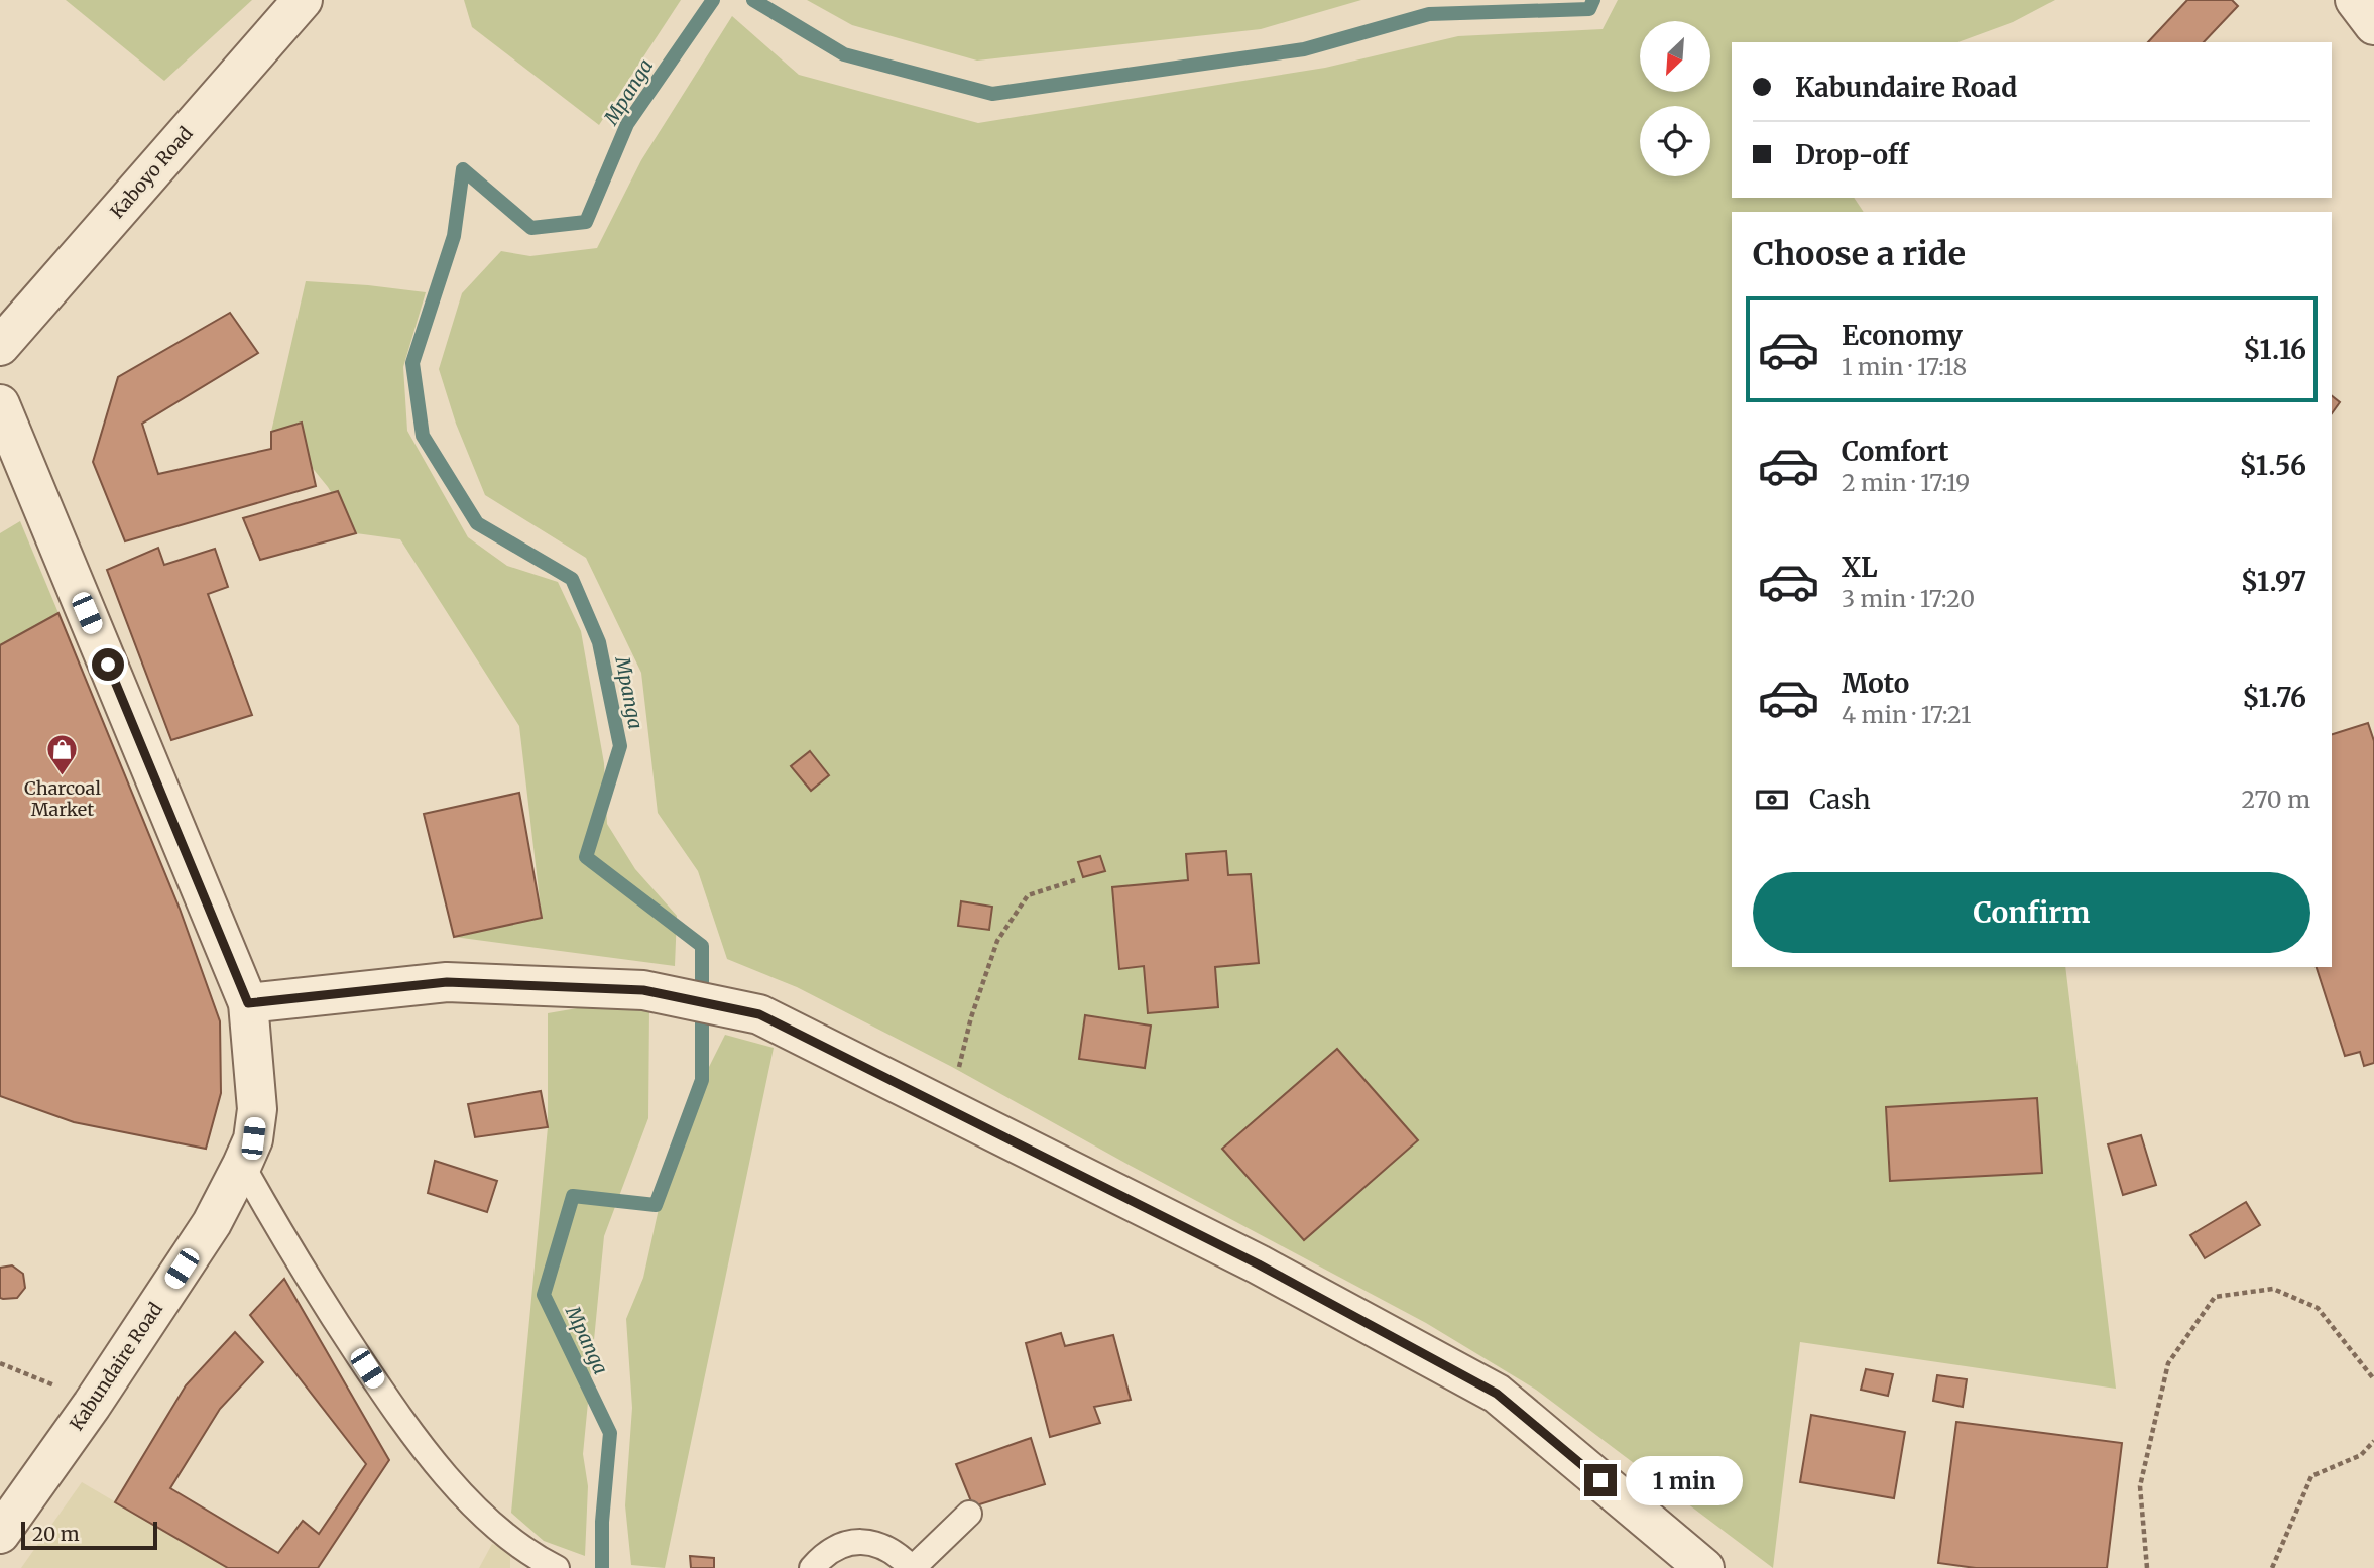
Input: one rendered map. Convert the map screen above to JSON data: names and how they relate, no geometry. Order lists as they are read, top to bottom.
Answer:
{
  "streets": {
    "street": ["Kaboyo Road", "Kabundaire Road"]
  },
  "water": ["Mpanga"],
  "places": {
    "shop": ["Charcoal Market"]
  },
  "scale_bar": "20 m",
  "north": "bottom left",
  "page": {
    "banner": ["Kabundaire Road", "Drop-off"],
    "heading": "Choose a ride",
    "list": [
      {
        "name": "Economy",
        "note": "1 min · 17:18",
        "value": "$1.16"
      },
      {
        "name": "Comfort",
        "note": "2 min · 17:19",
        "value": "$1.56"
      },
      {
        "name": "XL",
        "note": "3 min · 17:20",
        "value": "$1.97"
      },
      {
        "name": "Moto",
        "note": "4 min · 17:21",
        "value": "$1.76"
      }
    ],
    "pay": ["Cash", "270 m"],
    "buttons": "Confirm",
    "bubble": "1 min",
    "scale": "20 m"
  }
}
